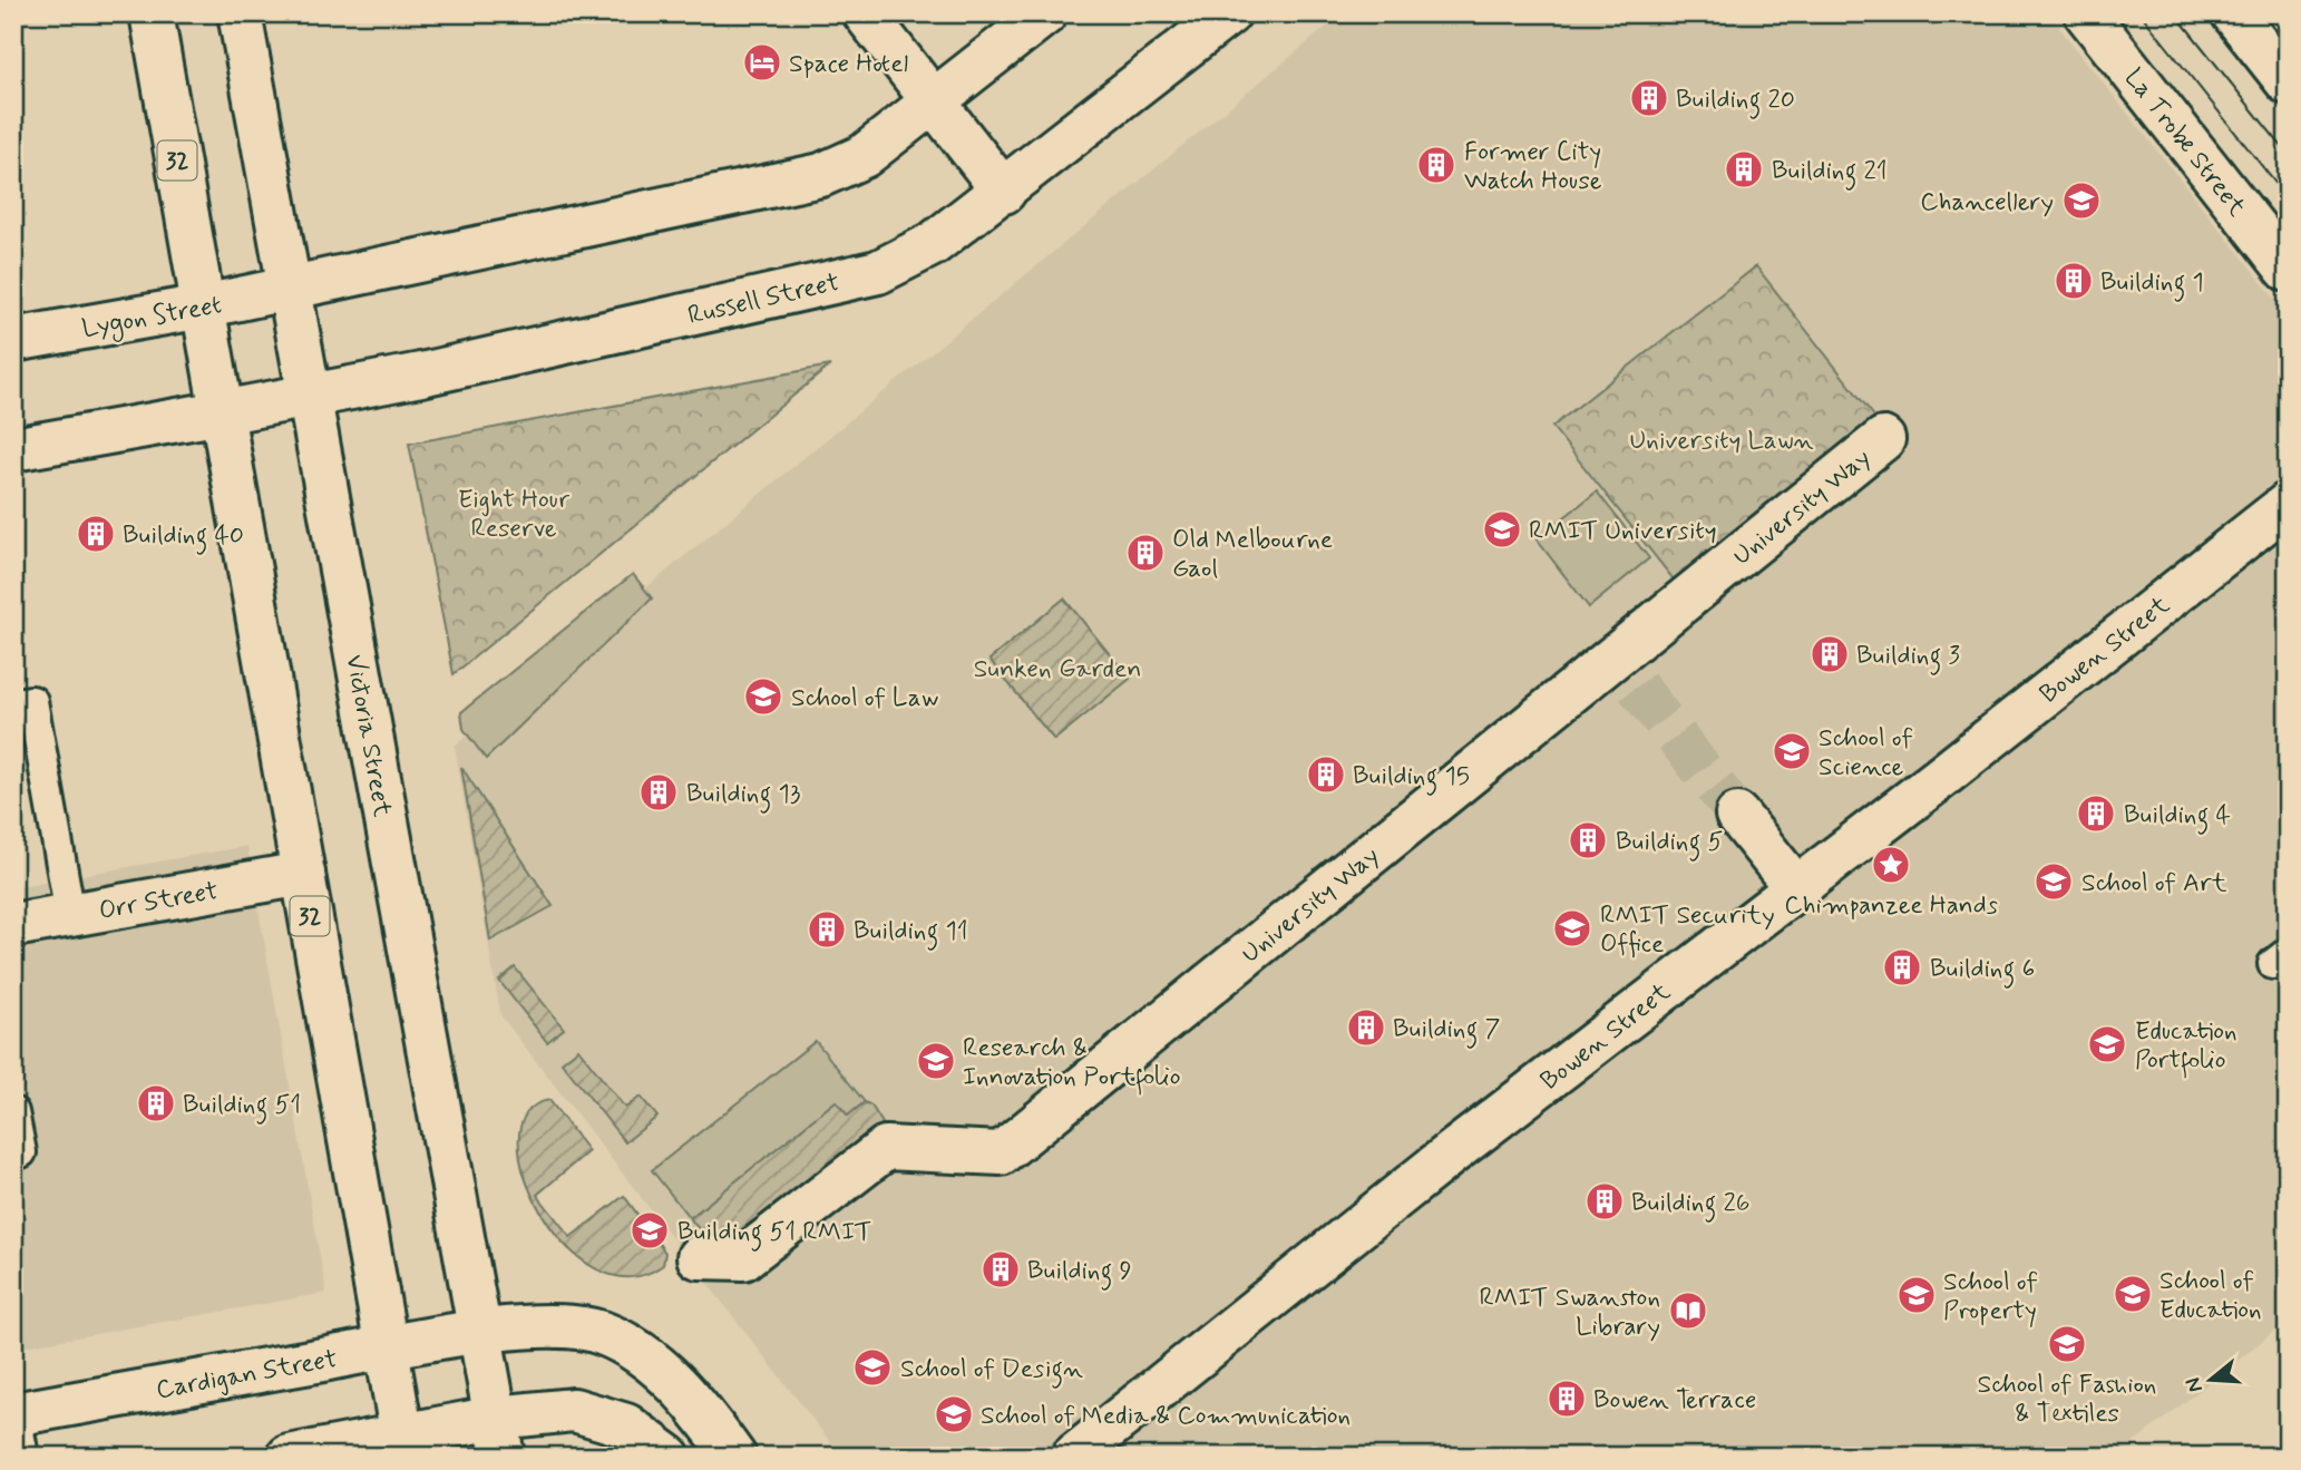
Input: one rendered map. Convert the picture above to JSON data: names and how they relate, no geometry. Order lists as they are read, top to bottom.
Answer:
{
  "streets": {
    "street": [
      "La Trobe Street",
      "32",
      "Russell Street",
      "Lygon Street",
      "University Way",
      "Bowen Street",
      "Victoria Street",
      "Orr Street",
      "Cardigan Street"
    ]
  },
  "crossings": [
    ["32", "Russell Street"],
    ["32", "Lygon Street"],
    ["32", "Orr Street"],
    ["32", "Cardigan Street"],
    ["Russell Street", "Victoria Street"],
    ["Lygon Street", "Victoria Street"],
    ["Victoria Street", "Cardigan Street"]
  ],
  "parks": ["University Lawn", "Eight Hour Reserve", "Sunken Garden"],
  "places": {
    "hotel": ["Space Hotel"],
    "building": [
      "Building 20",
      "Former City Watch House",
      "Building 21",
      "Building 1",
      "Building 40",
      "Old Melbourne Gaol",
      "Building 3",
      "Building 15",
      "Building 13",
      "Building 4",
      "Building 5",
      "Building 11",
      "Building 6",
      "Building 7",
      "Building 51",
      "Building 26",
      "Building 9",
      "Bowen Terrace"
    ],
    "school or university": [
      "Chancellery",
      "RMIT University",
      "School of Law",
      "School of Science",
      "School of Art",
      "RMIT Security Office",
      "Education Portfolio",
      "Research & Innovation Portfolio",
      "Building 51 RMIT",
      "School of Education",
      "School of Property",
      "School of Fashion & Textiles",
      "School of Design",
      "School of Media & Communication"
    ],
    "place": ["Chimpanzee Hands"],
    "library": ["RMIT Swanston Library"]
  },
  "north": "left"
}
